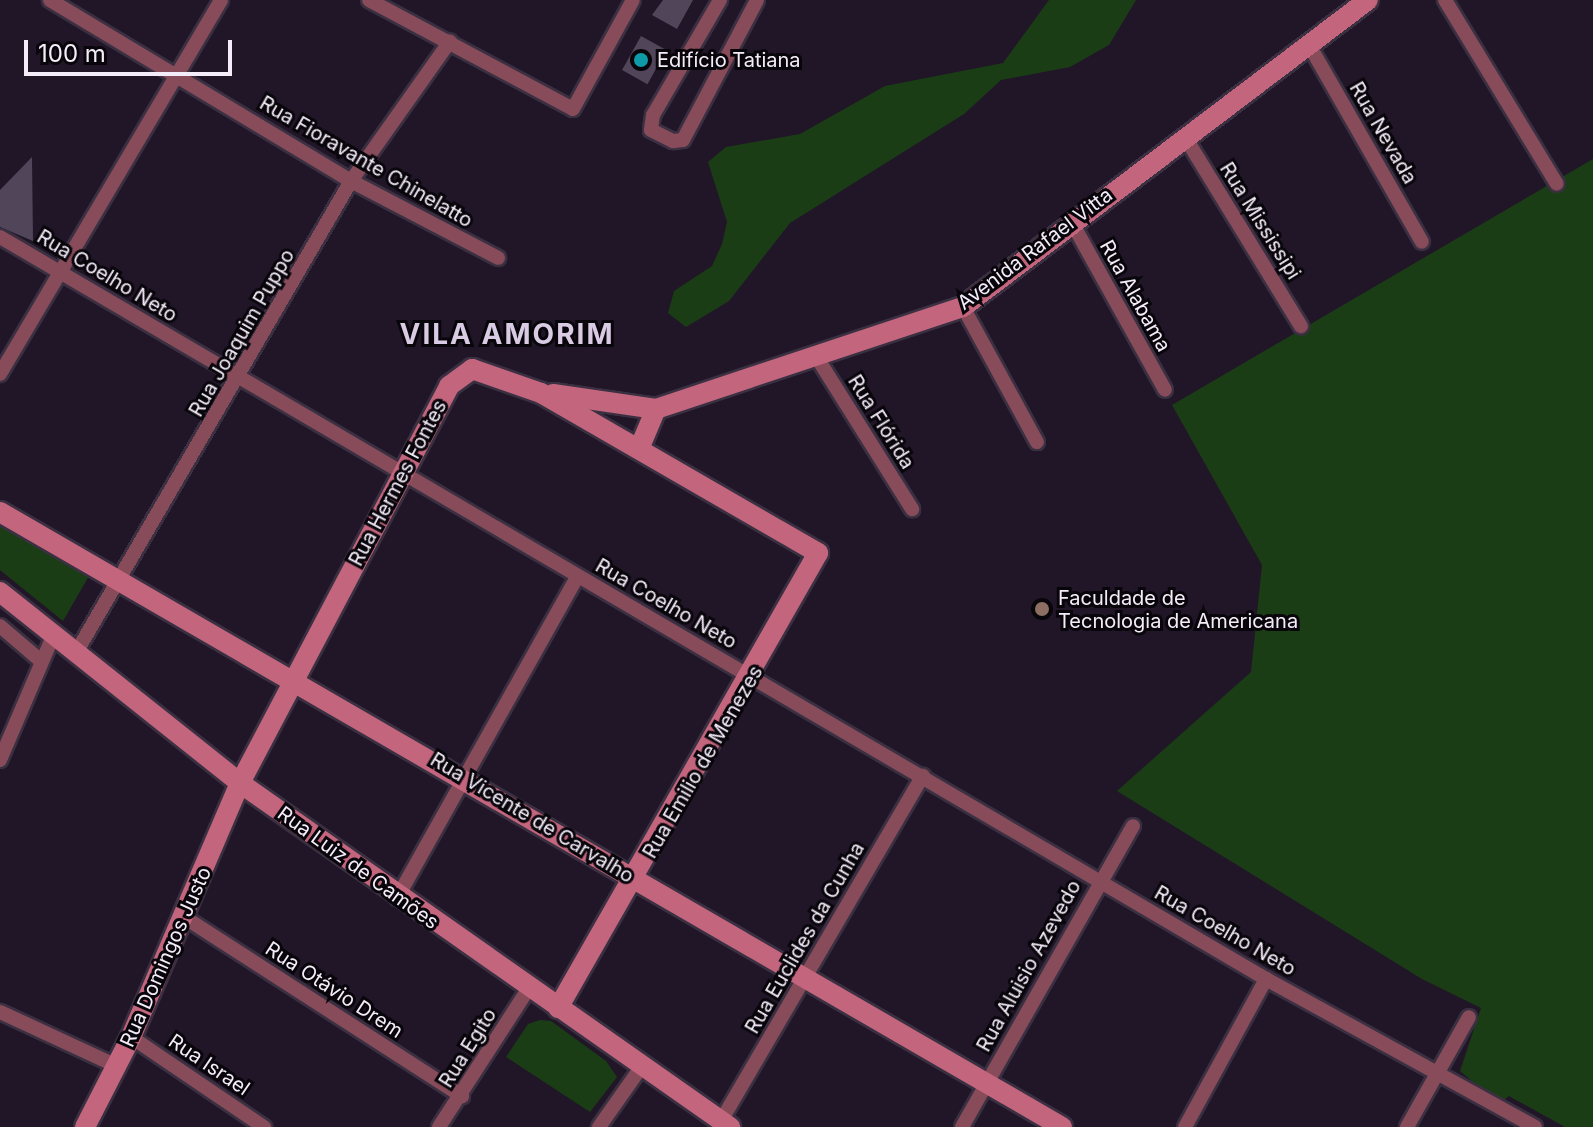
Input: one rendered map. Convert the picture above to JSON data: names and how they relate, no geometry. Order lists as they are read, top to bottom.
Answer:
{
  "streets": {
    "main road": [
      "Avenida Rafael Vitta",
      "Rua Hermes Fontes",
      "Rua Emilio de Menezes",
      "Rua Vicente de Carvalho",
      "Rua Luiz de Camões",
      "Rua Domingos Justo"
    ],
    "street": [
      "Rua Nevada",
      "Rua Fioravante Chinelatto",
      "Rua Mississipi",
      "Rua Coelho Neto",
      "Rua Alabama",
      "Rua Joaquim Puppo",
      "Rua Flórida",
      "Rua Euclides da Cunha",
      "Rua Aluisio Azevedo",
      "Rua Otávio Drem",
      "Rua Egito",
      "Rua Israel"
    ]
  },
  "crossings": [
    ["Rua Nevada", "Avenida Rafael Vitta"],
    ["Rua Fioravante Chinelatto", "Rua Joaquim Puppo"],
    ["Rua Mississipi", "Avenida Rafael Vitta"],
    ["Avenida Rafael Vitta", "Rua Alabama"],
    ["Avenida Rafael Vitta", "Rua Flórida"],
    ["Avenida Rafael Vitta", "Rua Hermes Fontes"],
    ["Rua Coelho Neto", "Rua Joaquim Puppo"],
    ["Rua Coelho Neto", "Rua Hermes Fontes"],
    ["Rua Coelho Neto", "Rua Emilio de Menezes"],
    ["Rua Coelho Neto", "Rua Euclides da Cunha"],
    ["Rua Coelho Neto", "Rua Aluisio Azevedo"],
    ["Rua Joaquim Puppo", "Rua Vicente de Carvalho"],
    ["Rua Joaquim Puppo", "Rua Luiz de Camões"],
    ["Rua Hermes Fontes", "Rua Emilio de Menezes"],
    ["Rua Hermes Fontes", "Rua Vicente de Carvalho"],
    ["Rua Hermes Fontes", "Rua Luiz de Camões"],
    ["Rua Hermes Fontes", "Rua Domingos Justo"],
    ["Rua Emilio de Menezes", "Rua Vicente de Carvalho"],
    ["Rua Emilio de Menezes", "Rua Luiz de Camões"],
    ["Rua Vicente de Carvalho", "Rua Euclides da Cunha"],
    ["Rua Vicente de Carvalho", "Rua Aluisio Azevedo"],
    ["Rua Luiz de Camões", "Rua Euclides da Cunha"],
    ["Rua Luiz de Camões", "Rua Domingos Justo"],
    ["Rua Luiz de Camões", "Rua Egito"],
    ["Rua Domingos Justo", "Rua Otávio Drem"],
    ["Rua Domingos Justo", "Rua Israel"],
    ["Rua Otávio Drem", "Rua Egito"]
  ],
  "districts": ["VILA AMORIM"],
  "places": ["Edifício Tatiana", "Faculdade de Tecnologia de Americana"],
  "scale_bar": "100 m"
}
